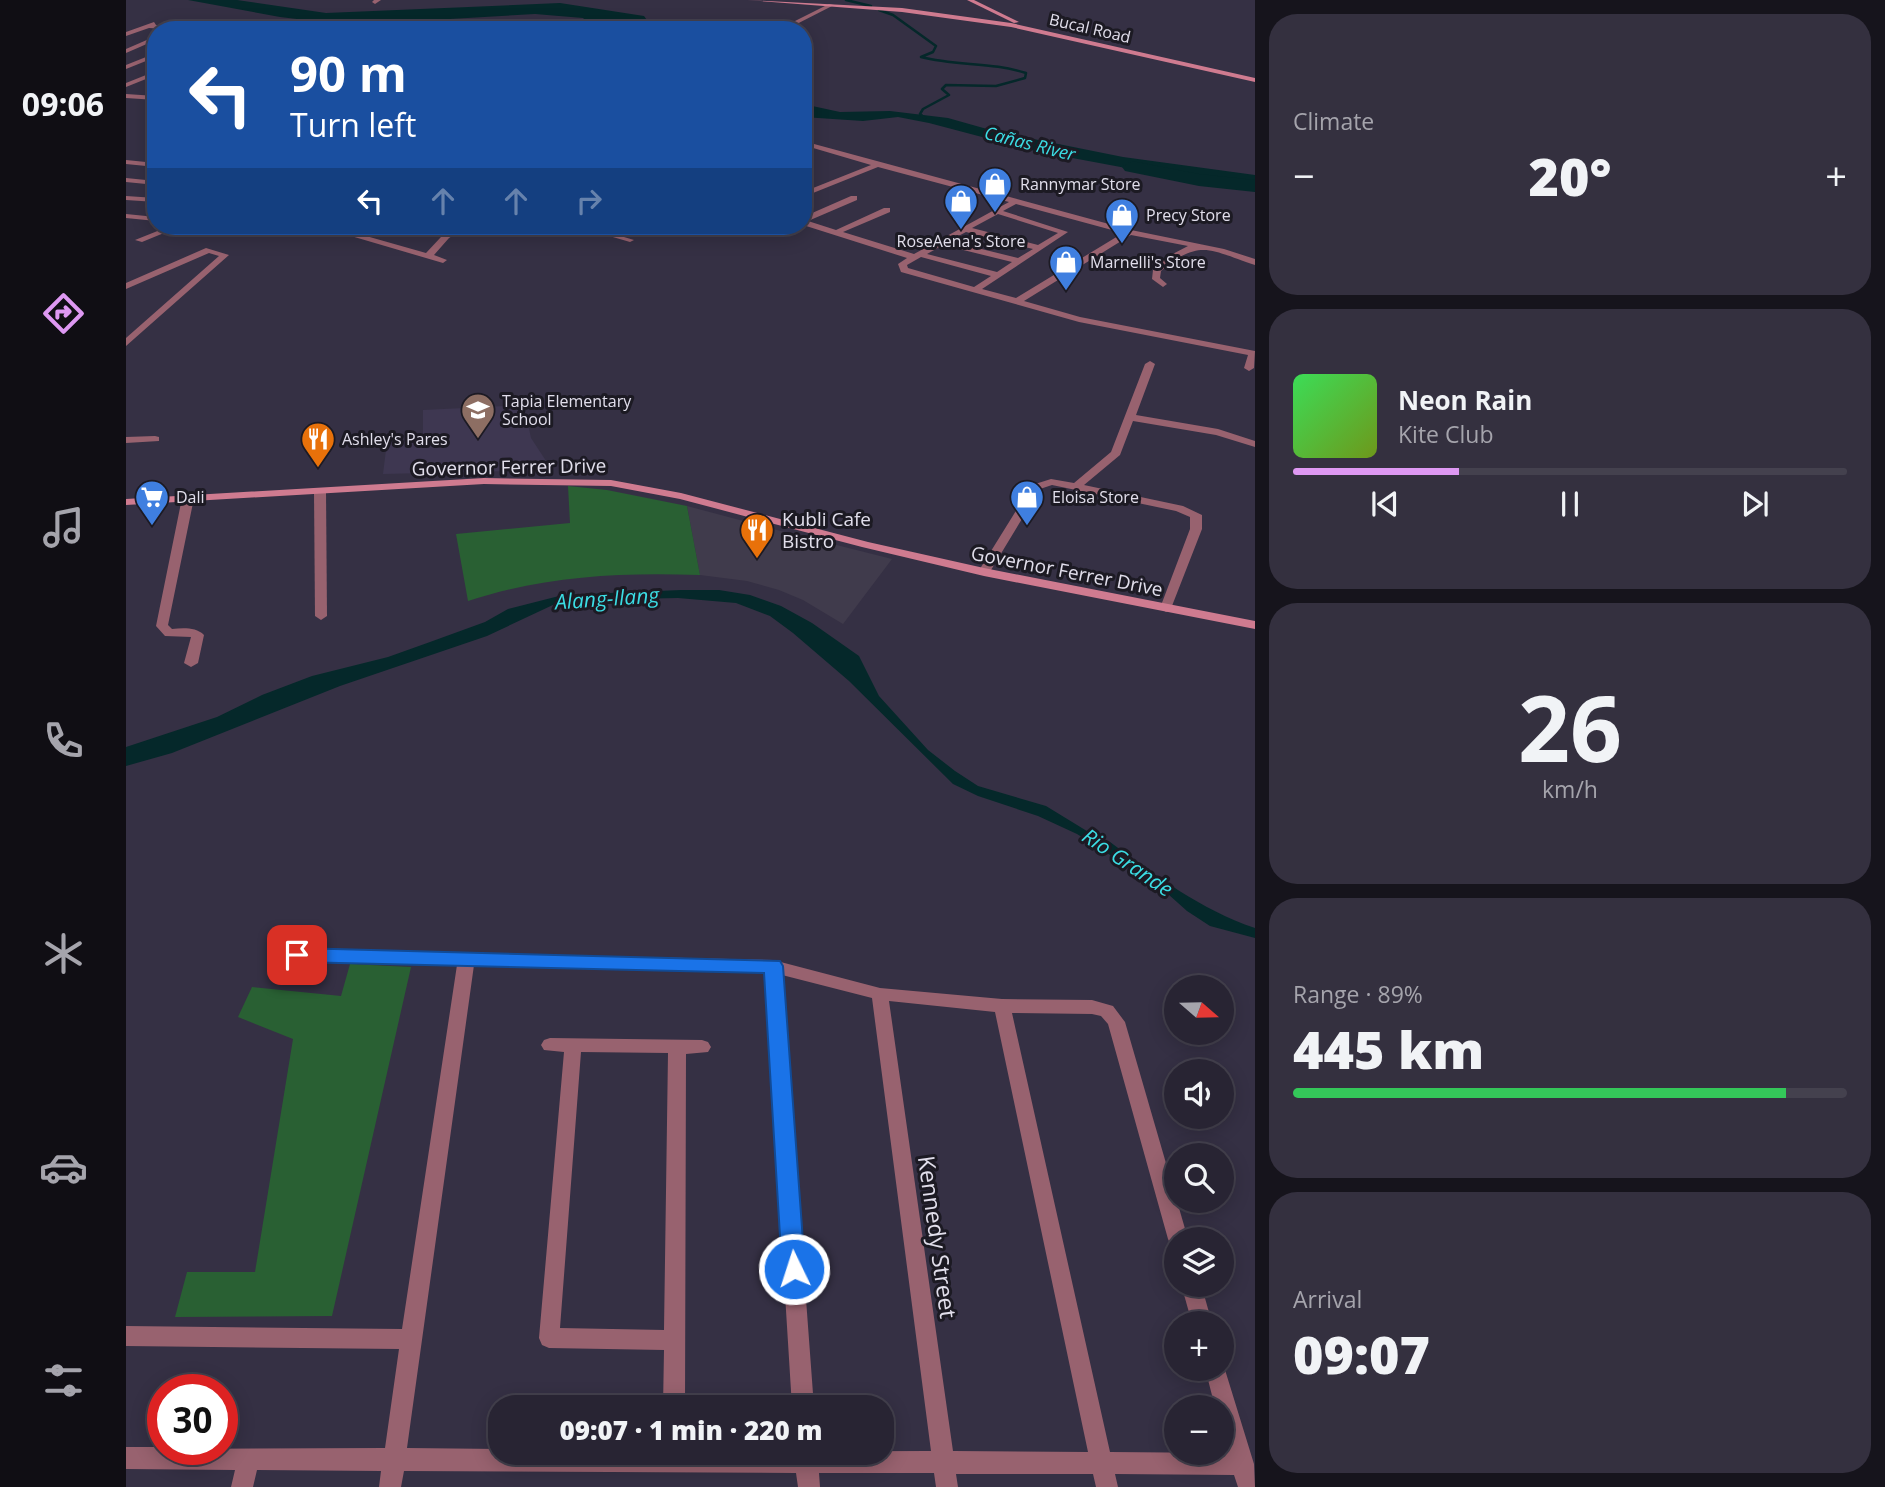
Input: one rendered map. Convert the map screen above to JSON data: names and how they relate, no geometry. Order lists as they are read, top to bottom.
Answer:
{
  "streets": {
    "street": ["Bucal Road", "Governor Ferrer Drive", "Kennedy Street"]
  },
  "water": ["Cañas River", "Alang-Ilang", "Rio Grande"],
  "places": {
    "shop": [
      "Rannymar Store",
      "RoseAena's Store",
      "Precy Store",
      "Marnelli's Store",
      "Eloisa Store"
    ],
    "school or university": ["Tapia Elementary School"],
    "restaurant": ["Ashley's Pares", "Kubli Cafe Bistro"],
    "supermarket": ["Dali"]
  },
  "north": "right",
  "page": {
    "tabs": "09:06",
    "tile": [
      "Climate",
      ["26", "km/h"],
      ["Range · 89%", "445 km"],
      ["Arrival", "09:07"]
    ],
    "turn": ["90 m", "Turn left"],
    "heat": ["−", "20°", "+"],
    "song": ["Neon Rain", "Kite Club"],
    "map_buttons": ["+", "−"],
    "limit": "30",
    "trip": "09:07 · 1 min · 220 m"
  }
}
